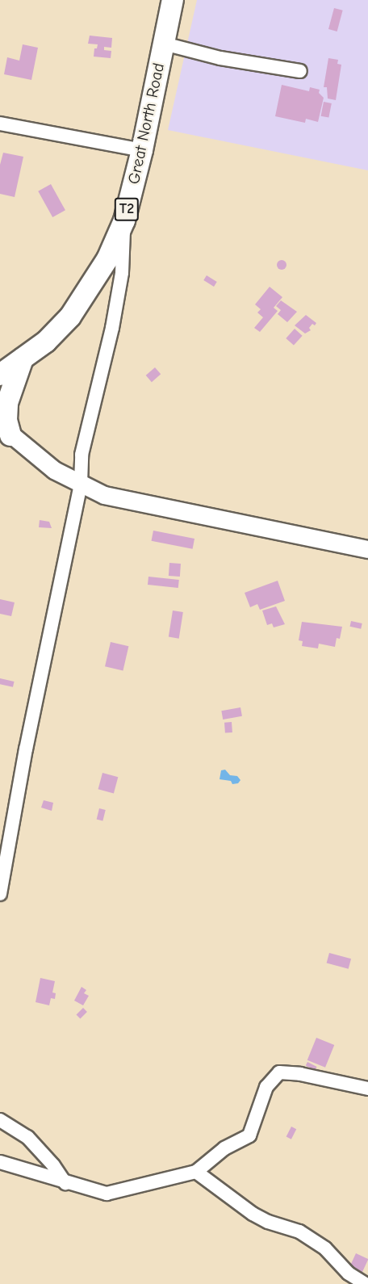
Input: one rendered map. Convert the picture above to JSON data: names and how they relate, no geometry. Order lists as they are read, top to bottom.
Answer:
{
  "streets": {
    "highway": ["Great North Road", "T2"]
  }
}
